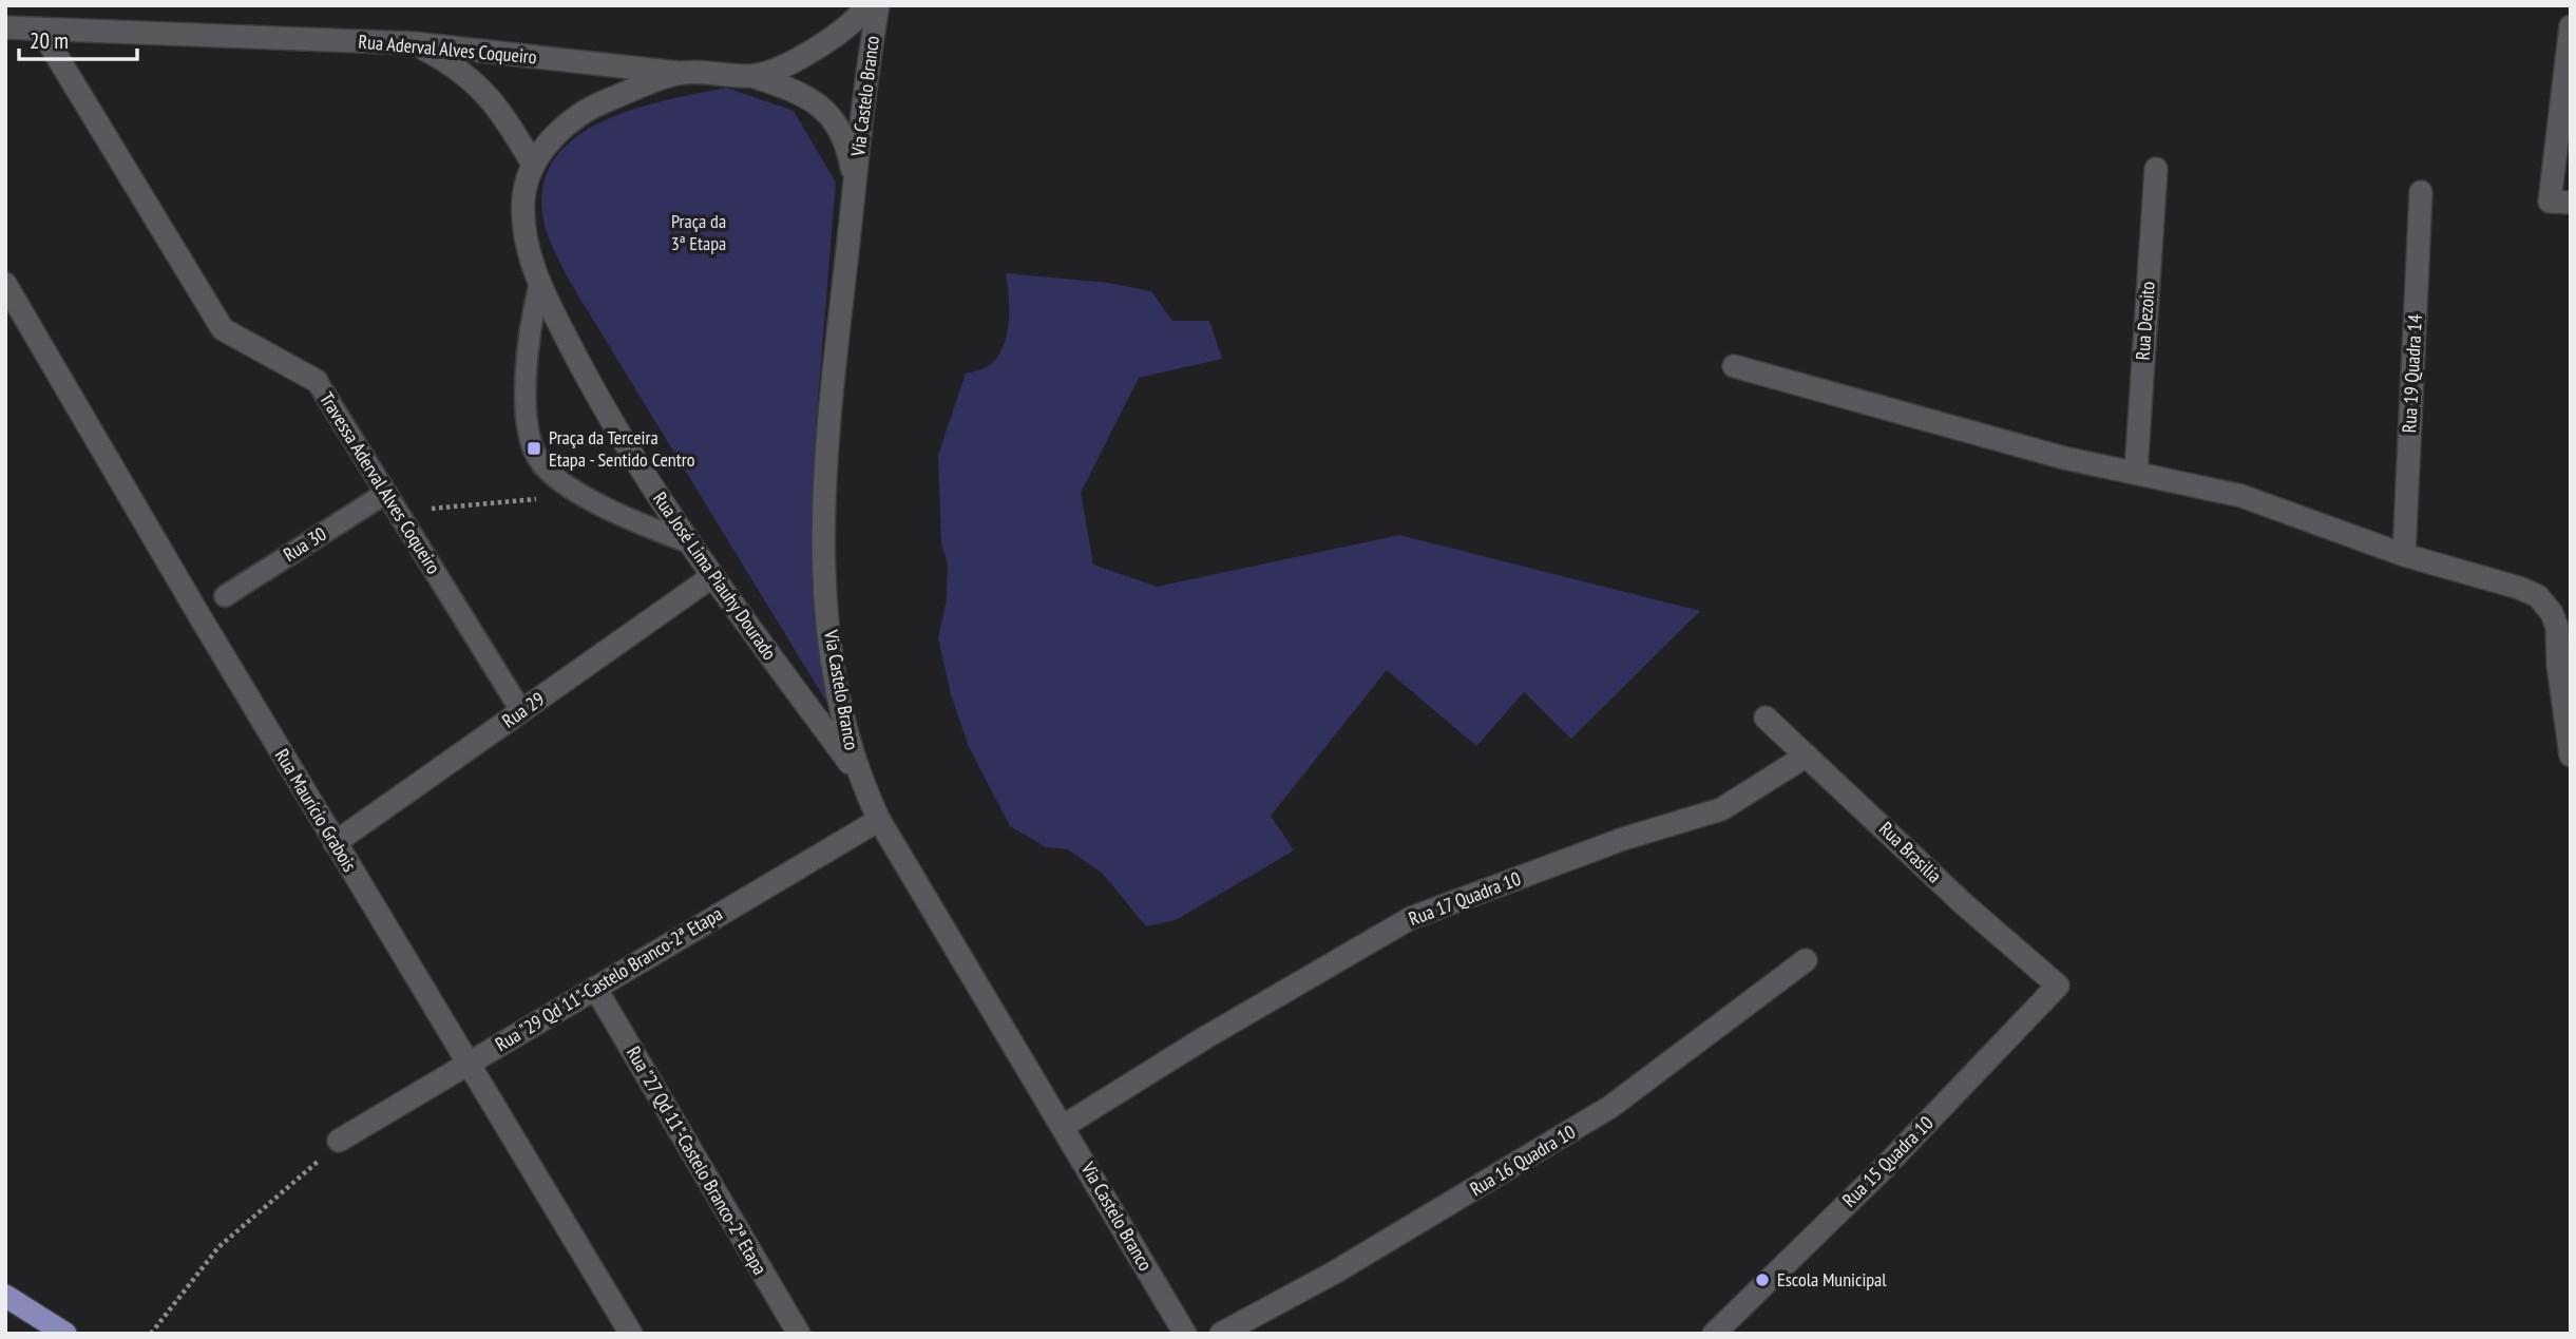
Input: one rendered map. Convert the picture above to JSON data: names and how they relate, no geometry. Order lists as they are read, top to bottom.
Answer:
{
  "streets": {
    "street": [
      "Rua Aderval Alves Coqueiro",
      "Via Castelo Branco",
      "Rua Dezoito",
      "Rua 19 Quadra 14",
      "Travessa Aderval Alves Coqueiro",
      "Rua José Lima Piauhy Dourado",
      "Rua 29",
      "Rua Maurício Grabois",
      "Rua Brasilia",
      "Rua 17 Quadra 10",
      "Rua \"29 Qd 11\"-Castelo Branco-2ª Etapa",
      "Rua \"27 Qd 11\"-Castelo Branco-2ª Etapa",
      "Rua 16 Quadra 10",
      "Rua 15 Quadra 10"
    ],
    "lane": ["Rua 30"]
  },
  "crossings": [
    ["Rua Aderval Alves Coqueiro", "Travessa Aderval Alves Coqueiro"],
    ["Rua Aderval Alves Coqueiro", "Rua José Lima Piauhy Dourado"],
    ["Via Castelo Branco", "Rua José Lima Piauhy Dourado"],
    ["Via Castelo Branco", "Rua 17 Quadra 10"],
    ["Via Castelo Branco", "Rua \"29 Qd 11\"-Castelo Branco-2ª Etapa"],
    ["Travessa Aderval Alves Coqueiro", "Rua 30"],
    ["Travessa Aderval Alves Coqueiro", "Rua 29"],
    ["Rua José Lima Piauhy Dourado", "Rua 29"],
    ["Rua 29", "Rua Maurício Grabois"],
    ["Rua Maurício Grabois", "Rua \"29 Qd 11\"-Castelo Branco-2ª Etapa"],
    ["Rua Brasilia", "Rua 17 Quadra 10"],
    ["Rua Brasilia", "Rua 15 Quadra 10"],
    ["Rua \"29 Qd 11\"-Castelo Branco-2ª Etapa", "Rua \"27 Qd 11\"-Castelo Branco-2ª Etapa"]
  ],
  "parks": ["Praça da 3ª Etapa"],
  "places": {
    "transit": ["Praça da Terceira Etapa - Sentido Centro"],
    "other": ["Escola Municipal"]
  },
  "scale_bar": "20 m"
}
